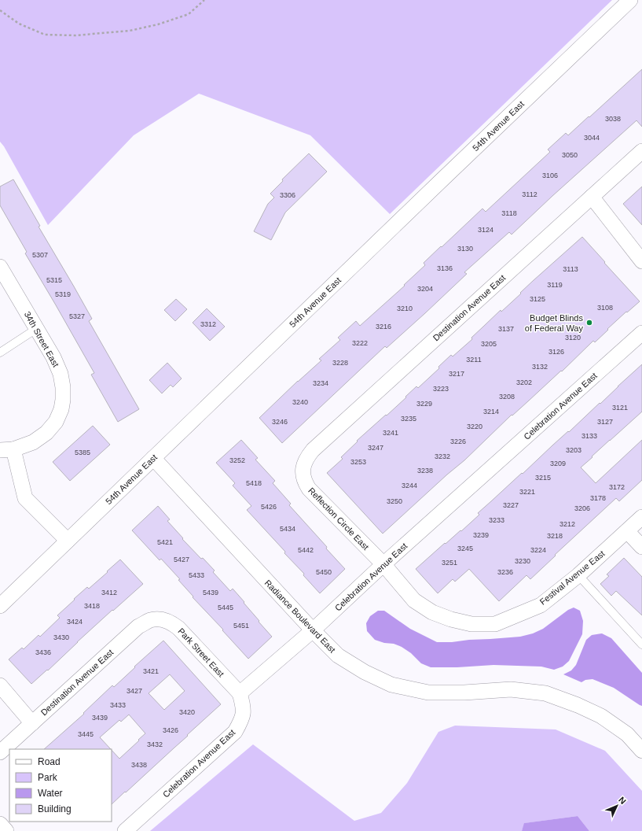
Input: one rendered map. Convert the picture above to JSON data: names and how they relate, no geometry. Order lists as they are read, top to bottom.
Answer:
{
  "streets": {
    "street": [
      "54th Avenue East",
      "Destination Avenue East",
      "34th Street East",
      "Celebration Avenue East",
      "Reflection Circle East",
      "Festival Avenue East",
      "Radiance Boulevard East",
      "Park Street East"
    ]
  },
  "crossings": [
    ["54th Avenue East", "Radiance Boulevard East"],
    ["Destination Avenue East", "Reflection Circle East"],
    ["Destination Avenue East", "Park Street East"],
    ["Celebration Avenue East", "Reflection Circle East"],
    ["Celebration Avenue East", "Festival Avenue East"],
    ["Celebration Avenue East", "Radiance Boulevard East"],
    ["Celebration Avenue East", "Park Street East"],
    ["Reflection Circle East", "Festival Avenue East"]
  ],
  "places": ["Budget Blinds of Federal Way"],
  "house_numbers": [
    "3038",
    "3044",
    "3050",
    "3106",
    "3112",
    "3306",
    "3118",
    "3124",
    "3130",
    "5307",
    "3136",
    "3113",
    "5315",
    "3119",
    "3204",
    "5319",
    "3125",
    "3108",
    "3210",
    "5327",
    "3312",
    "3216",
    "3137",
    "3120",
    "3222",
    "3205",
    "3126",
    "3211",
    "3228",
    "3132",
    "3217",
    "3202",
    "3234",
    "3223",
    "3208",
    "3240",
    "3229",
    "3121",
    "3214",
    "3235",
    "3246",
    "3127",
    "3220",
    "3241",
    "3133",
    "3226",
    "3247",
    "3203",
    "5385",
    "3232",
    "3252",
    "3253",
    "3209",
    "3238",
    "3215",
    "5418",
    "3244",
    "3172",
    "3221",
    "3178",
    "3250",
    "3227",
    "5426",
    "3206",
    "3233",
    "3212",
    "5434",
    "3239",
    "3218",
    "5421",
    "3245",
    "5442",
    "3224",
    "5427",
    "3230",
    "3251",
    "5450",
    "3236",
    "5433",
    "3412",
    "5439",
    "3418",
    "5445",
    "3424",
    "5451",
    "3430",
    "3436",
    "3421",
    "3427",
    "3433",
    "3420",
    "3439",
    "3426",
    "3445",
    "3432",
    "3438"
  ],
  "legend": [
    "Road",
    "Park",
    "Water",
    "Building"
  ],
  "north": "top right"
}
